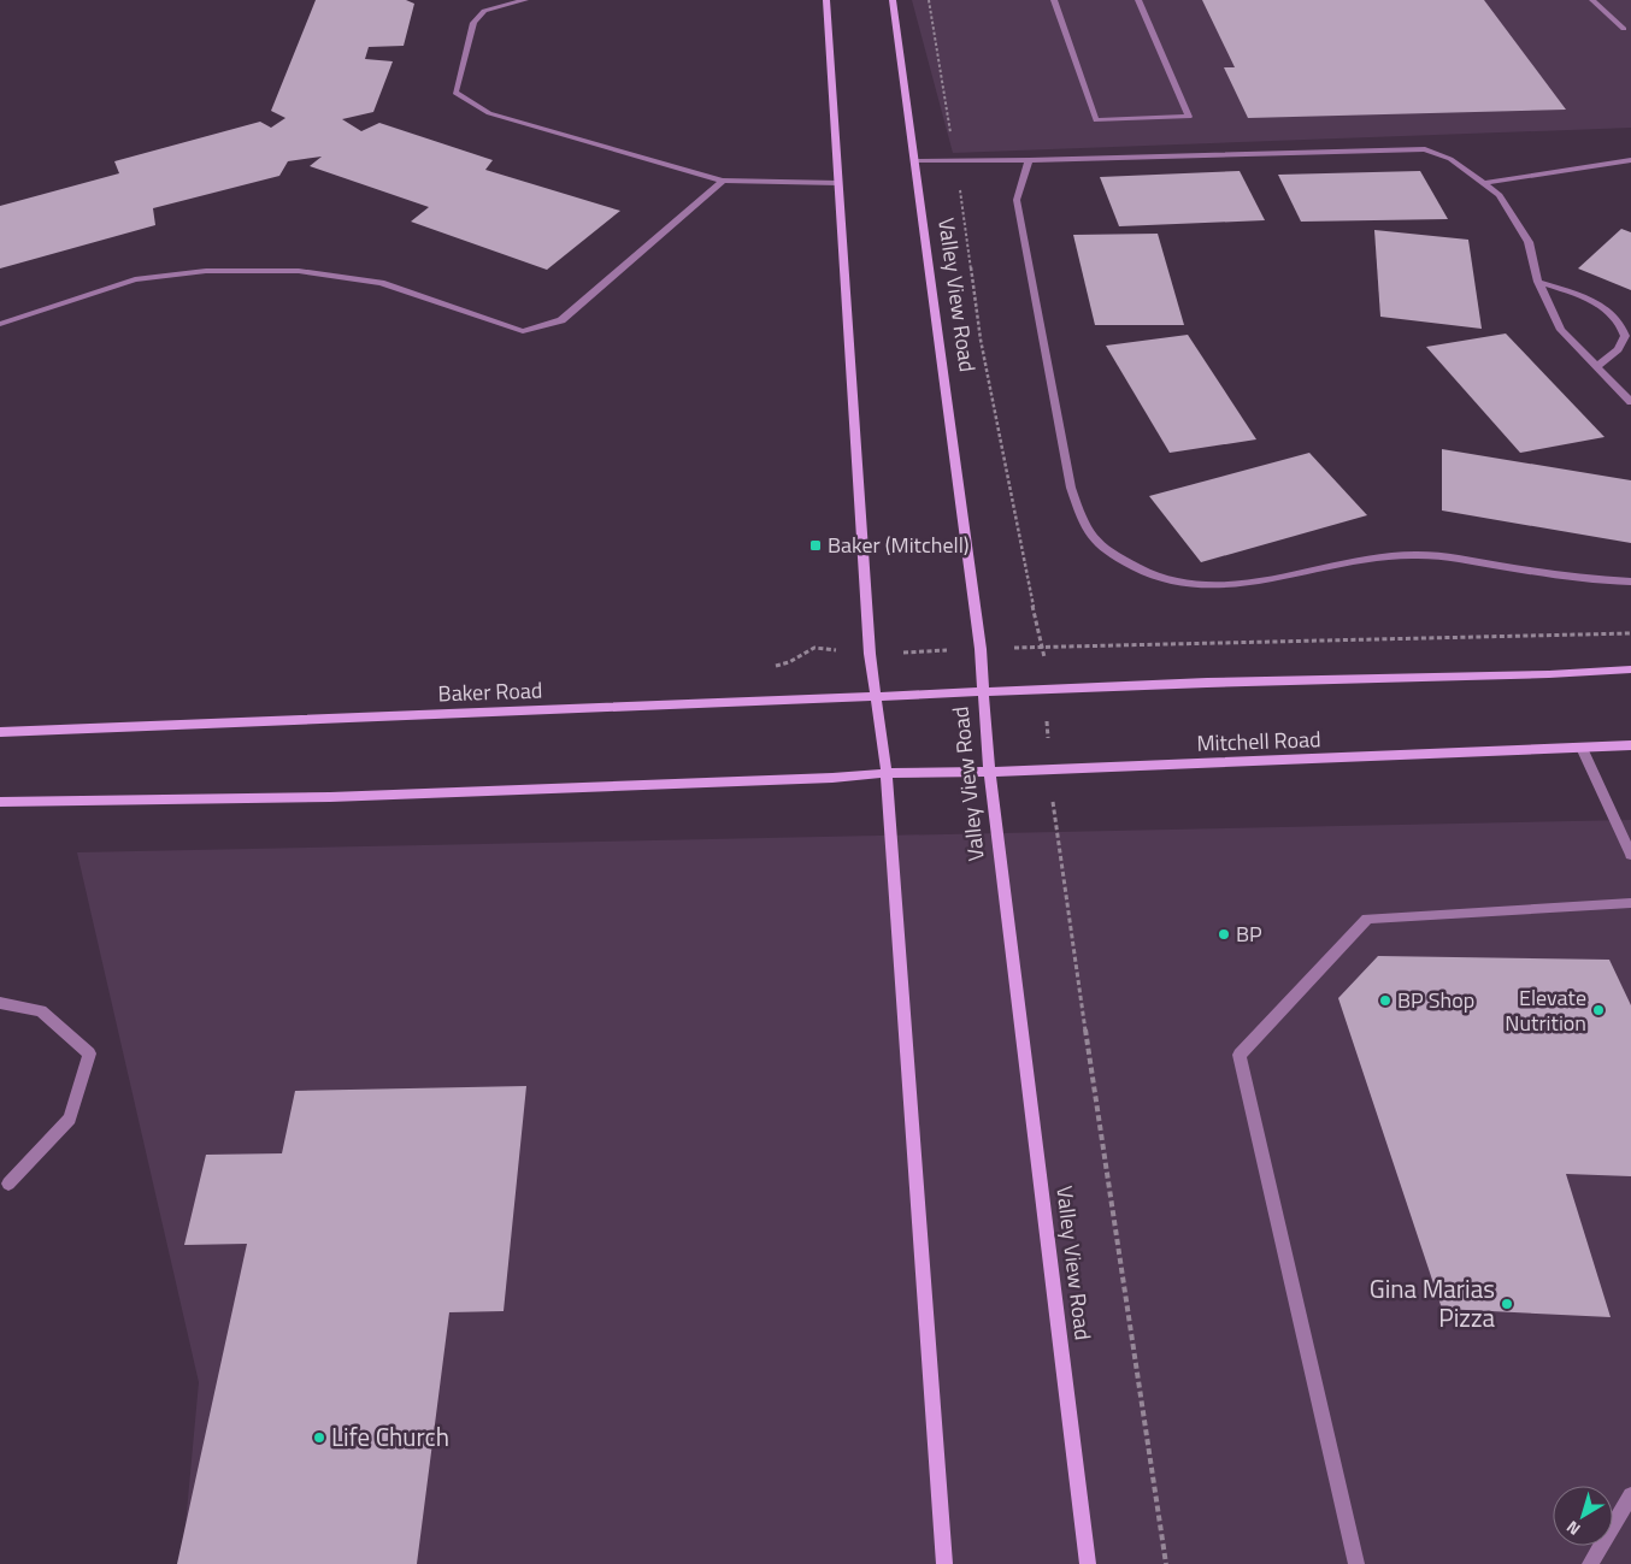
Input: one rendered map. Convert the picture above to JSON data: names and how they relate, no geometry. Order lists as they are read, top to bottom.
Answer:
{
  "streets": {
    "main road": ["Valley View Road", "Baker Road", "Mitchell Road"]
  },
  "crossings": [
    ["Valley View Road", "Baker Road"],
    ["Valley View Road", "Mitchell Road"]
  ],
  "places": {
    "transit": ["Baker (Mitchell)"],
    "other": [
      "BP",
      "BP Shop",
      "Elevate Nutrition",
      "Gina Marias Pizza",
      "Life Church"
    ]
  },
  "north": "bottom left"
}
